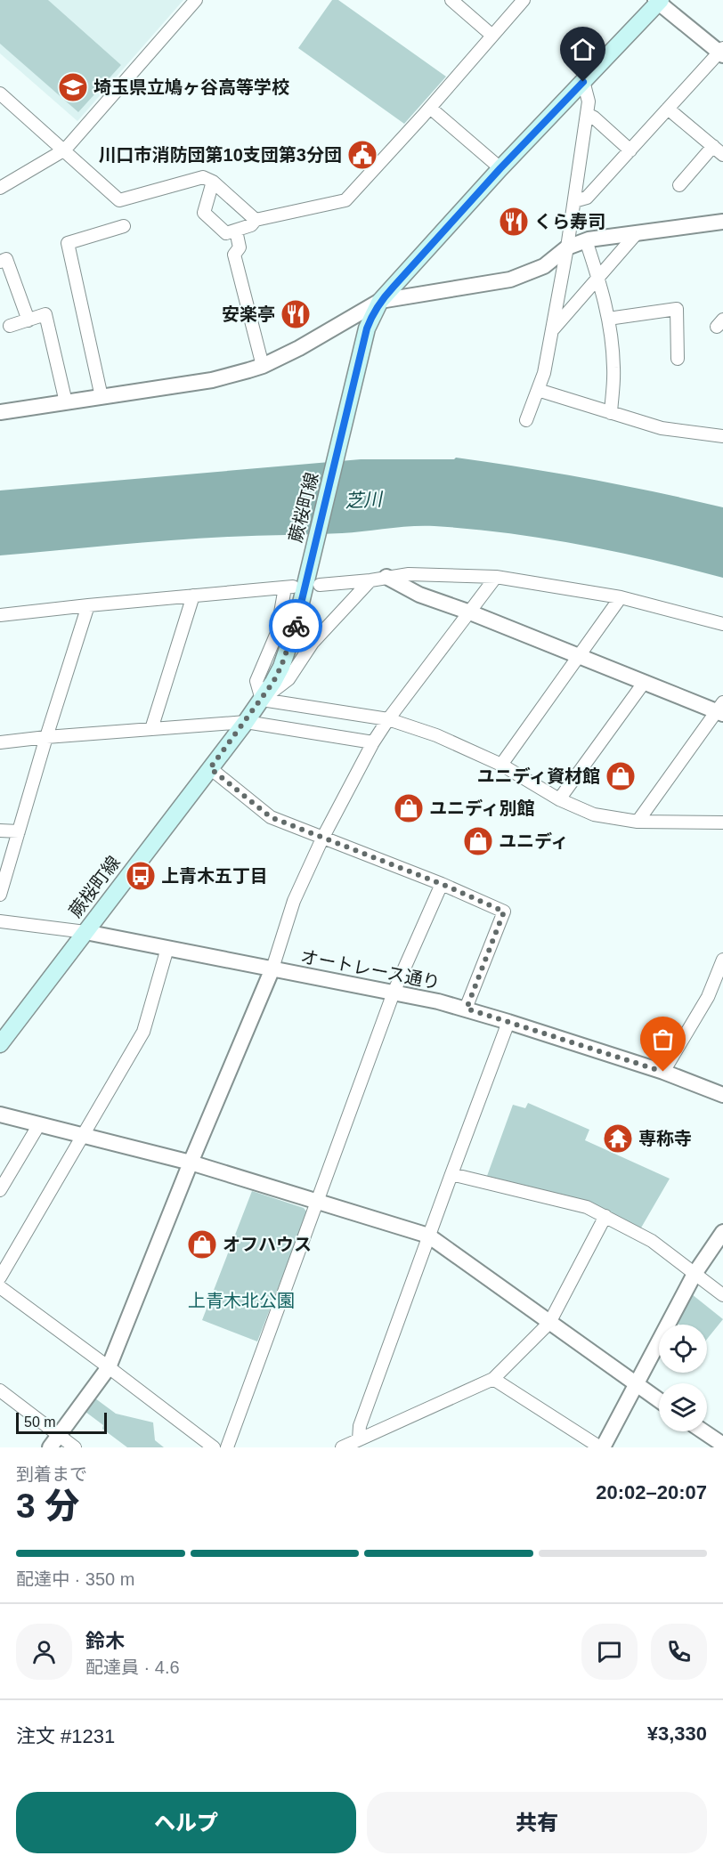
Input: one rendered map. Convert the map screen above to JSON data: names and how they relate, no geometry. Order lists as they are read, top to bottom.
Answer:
{
  "streets": {
    "main road": ["蕨桜町線"],
    "street": ["オートレース通り"]
  },
  "crossings": [
    ["蕨桜町線", "オートレース通り"]
  ],
  "water": ["芝川"],
  "parks": ["上青木北公園"],
  "places": {
    "school or university": ["埼玉県立鳩ヶ谷高等学校"],
    "public building": ["川口市消防団第10支団第3分団"],
    "restaurant": ["くら寿司", "安楽亭"],
    "shop": [
      "ユニディ資材館",
      "ユニディ別館",
      "ユニディ",
      "オフハウス"
    ],
    "bus stop": ["上青木五丁目"],
    "temple": ["専称寺"]
  },
  "scale_bar": "50 m",
  "page": {
    "scale": "50 m",
    "heading": ["3 分", "到着まで", "20:02–20:07"],
    "panel": [
      "鈴木",
      "配達員 · 4.6",
      "注文 #1231",
      "¥3,330"
    ],
    "bar": "配達中 · 350 m",
    "buttons": ["ヘルプ", "共有"]
  }
}
